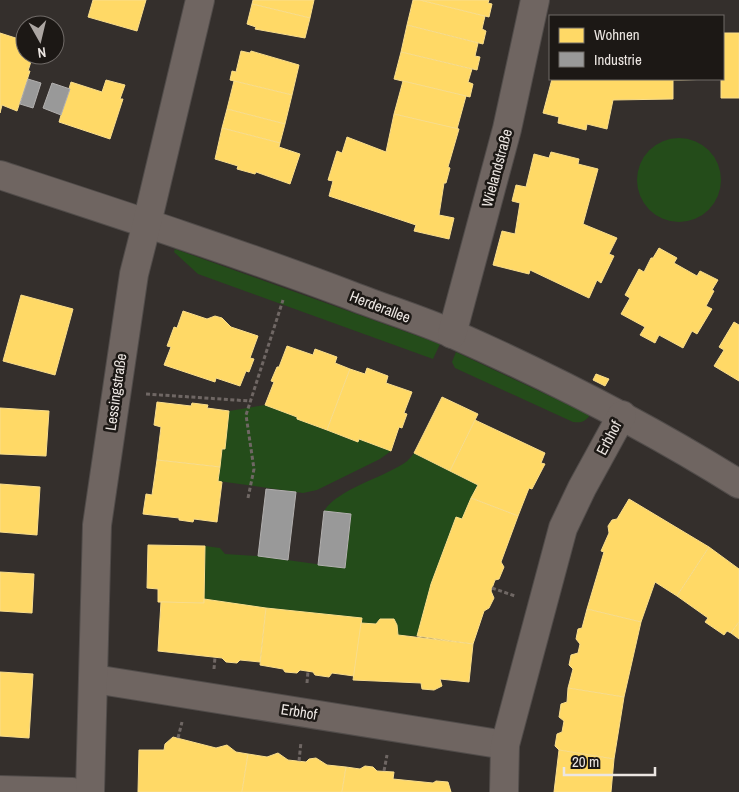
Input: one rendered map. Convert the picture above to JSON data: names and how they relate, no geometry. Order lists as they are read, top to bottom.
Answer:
{
  "streets": {
    "street": [
      "Wielandstraße",
      "Herderallee",
      "Lessingstraße",
      "Erbhof"
    ]
  },
  "crossings": [
    ["Wielandstraße", "Herderallee"],
    ["Herderallee", "Lessingstraße"],
    ["Herderallee", "Erbhof"],
    ["Lessingstraße", "Erbhof"]
  ],
  "legend": ["Wohnen", "Industrie"],
  "scale_bar": "20 m",
  "north": "bottom"
}
